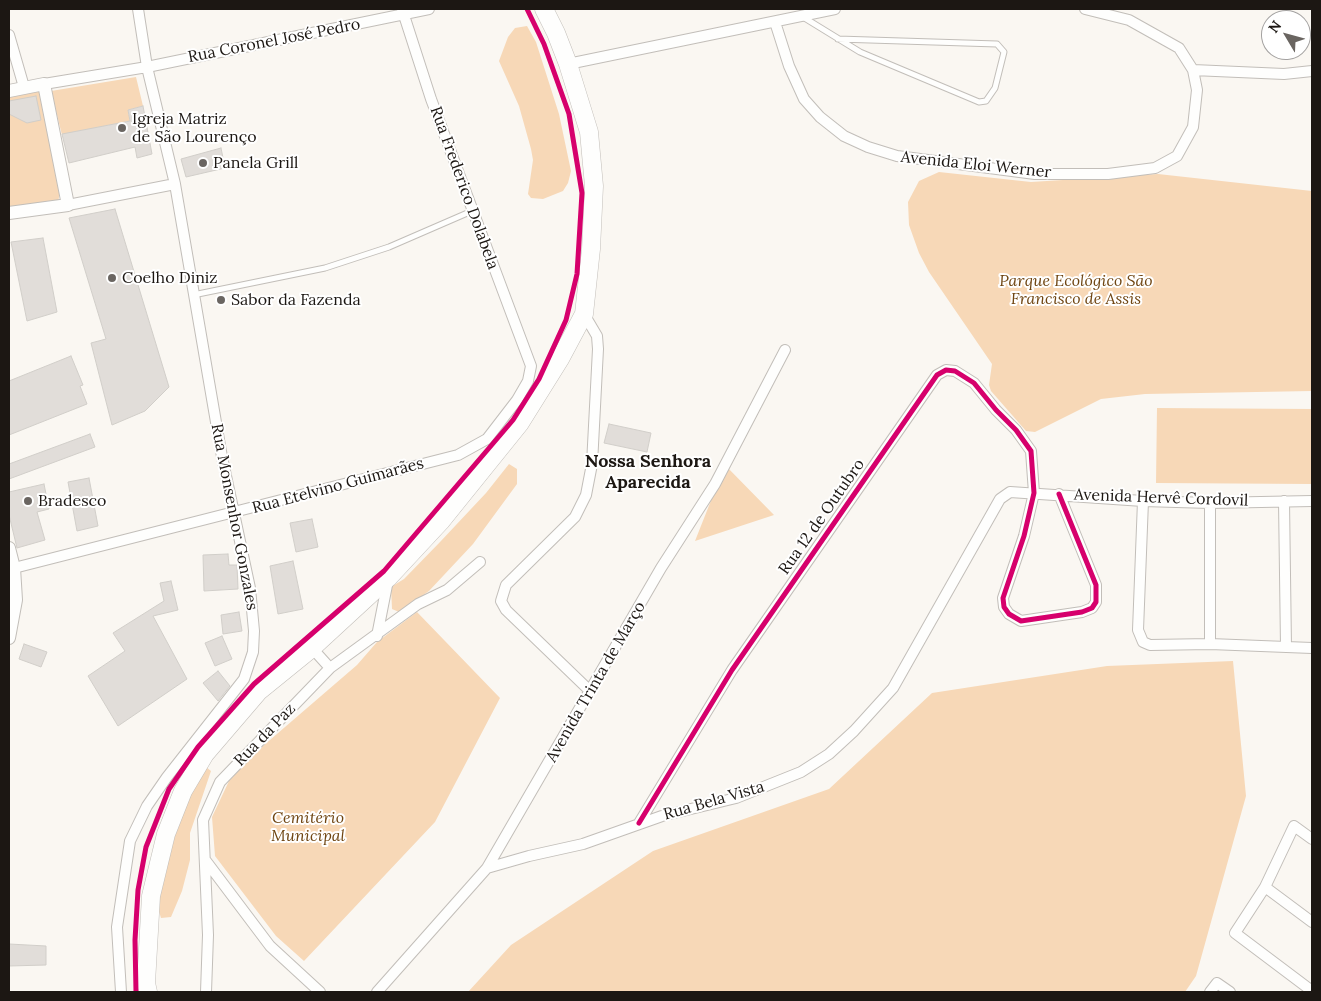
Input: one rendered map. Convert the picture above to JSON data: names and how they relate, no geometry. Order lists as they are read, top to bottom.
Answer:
{
  "streets": {
    "street": [
      "Rua Coronel José Pedro",
      "Avenida Eloi Werner",
      "Rua Frederico Dolabela",
      "Rua Etelvino Guimarães",
      "Avenida Hervê Cordovil",
      "Rua Monsenhor Gonzales",
      "Rua 12 de Outubro",
      "Avenida Trinta de Março",
      "Rua da Paz",
      "Rua Bela Vista"
    ]
  },
  "crossings": [
    ["Rua Coronel José Pedro", "Rua Frederico Dolabela"],
    ["Rua Coronel José Pedro", "Rua Monsenhor Gonzales"],
    ["Rua Frederico Dolabela", "Rua Etelvino Guimarães"],
    ["Rua Etelvino Guimarães", "Rua Monsenhor Gonzales"],
    ["Avenida Hervê Cordovil", "Rua 12 de Outubro"],
    ["Avenida Hervê Cordovil", "Rua Bela Vista"],
    ["Rua 12 de Outubro", "Rua Bela Vista"],
    ["Avenida Trinta de Março", "Rua Bela Vista"]
  ],
  "districts": ["Nossa Senhora Aparecida"],
  "parks": ["Parque Ecológico São Francisco de Assis", "Cemitério Municipal"],
  "places": [
    "Igreja Matriz de São Lourenço",
    "Panela Grill",
    "Coelho Diniz",
    "Sabor da Fazenda",
    "Bradesco"
  ],
  "north": "top left"
}
